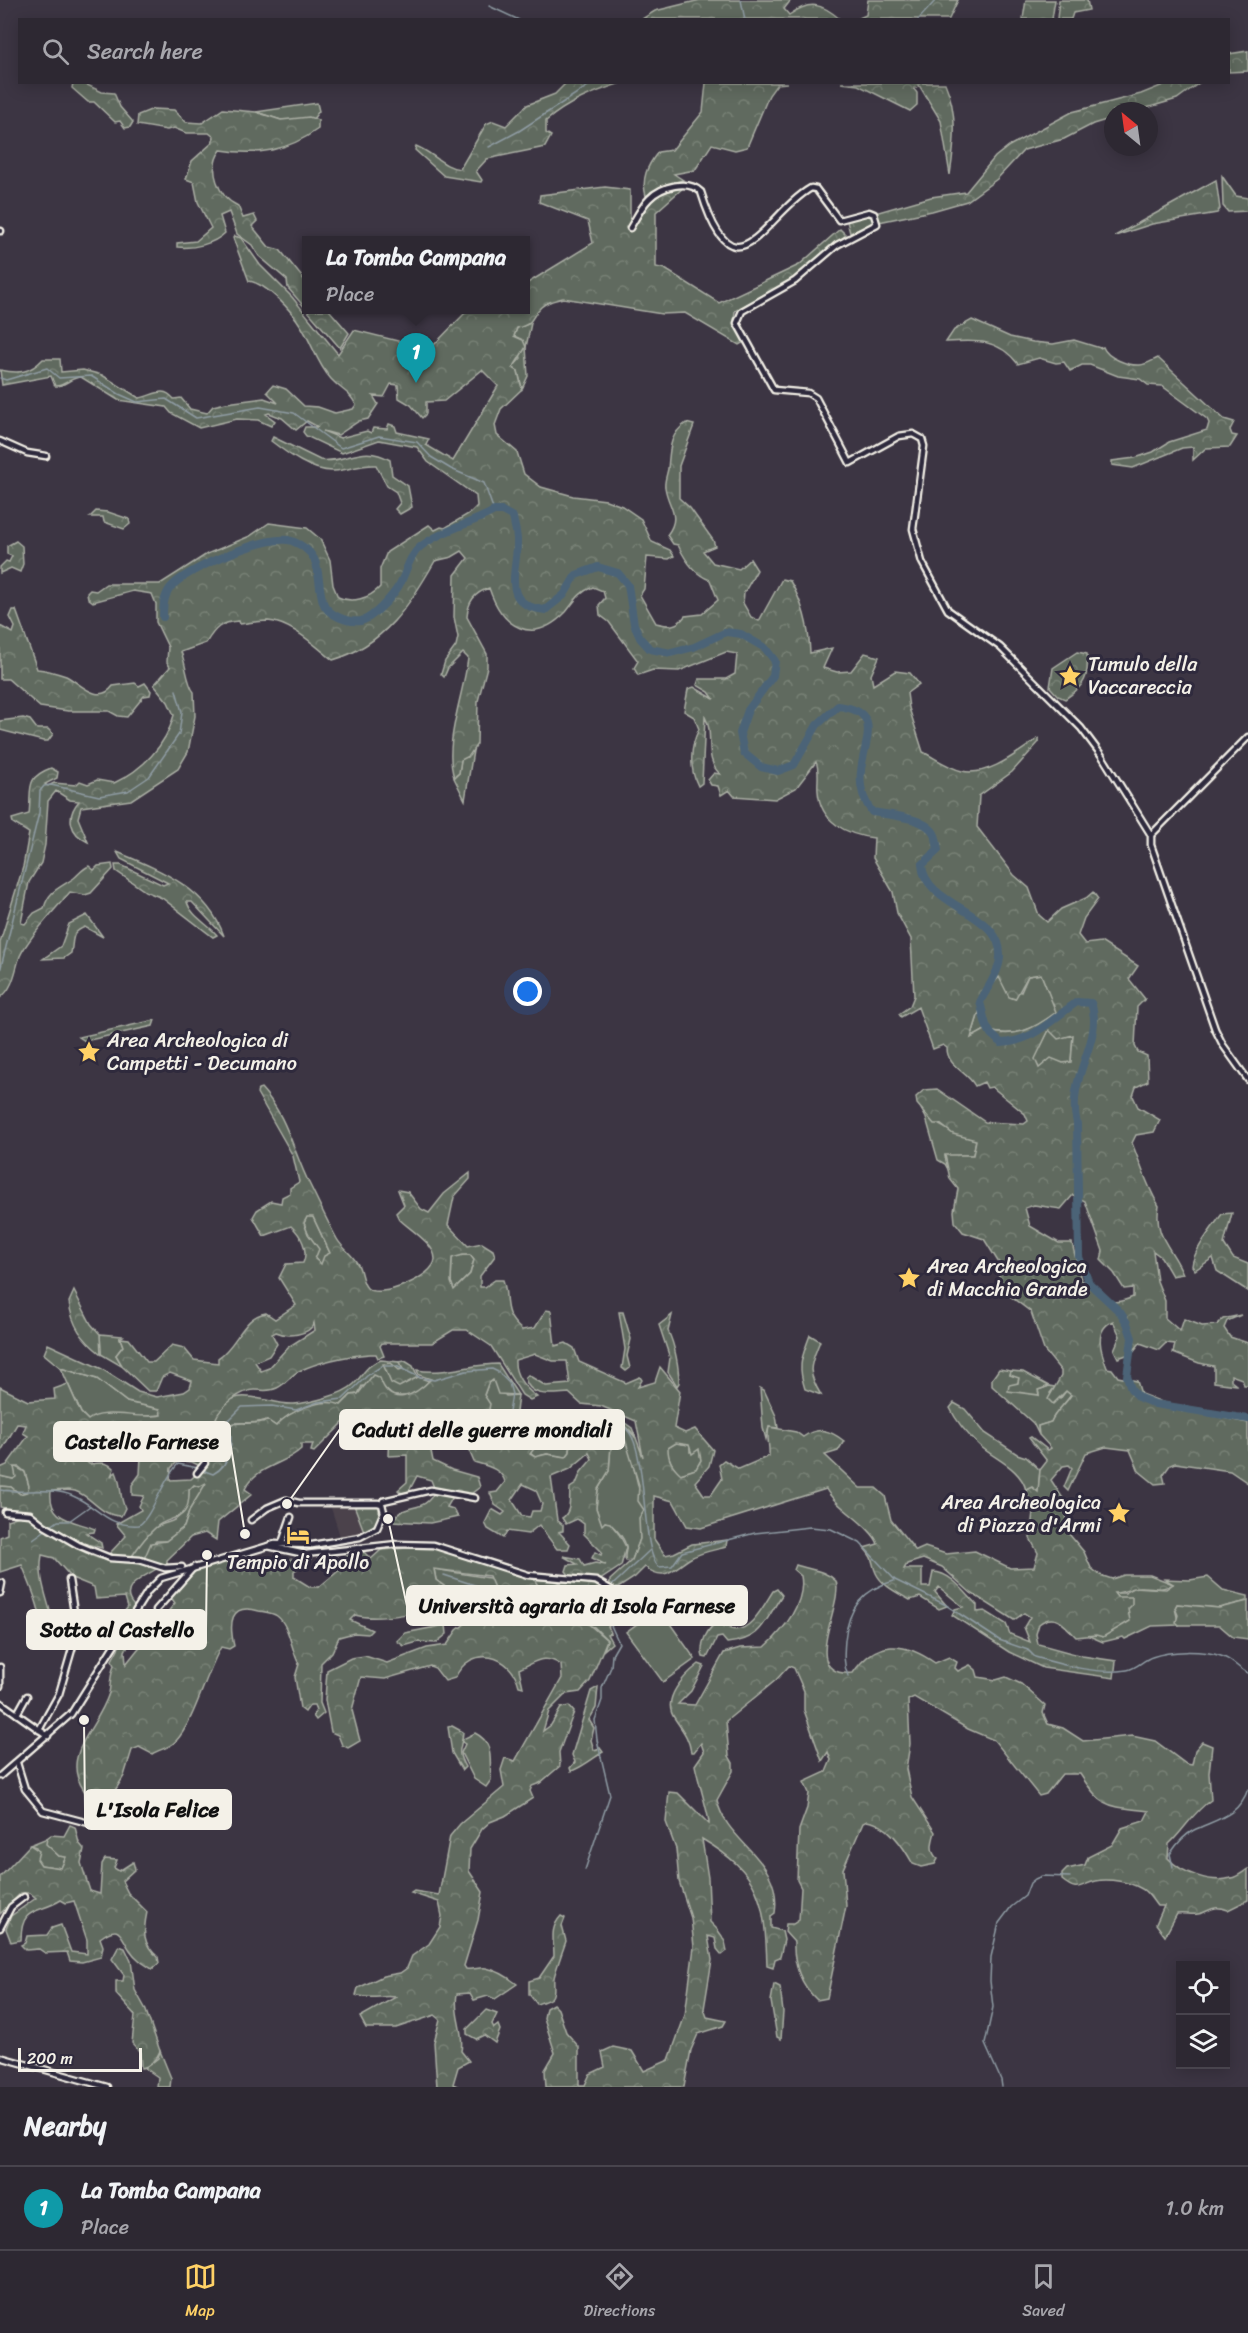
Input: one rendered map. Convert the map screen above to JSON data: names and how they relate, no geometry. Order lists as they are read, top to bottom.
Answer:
{
  "places": {
    "place": [
      "Tumulo della Vaccareccia",
      "Area Archeologica di Campetti - Decumano",
      "Area Archeologica di Macchia Grande",
      "Area Archeologica di Piazza d'Armi"
    ],
    "other": [
      "Caduti delle guerre mondiali",
      "Università agraria di Isola Farnese",
      "Castello Farnese",
      "Sotto al Castello",
      "L'Isola Felice"
    ],
    "hotel": ["Tempio di Apollo"]
  },
  "scale_bar": "200 m",
  "north": "top left",
  "page": {
    "search": "Search here",
    "popup": ["La Tomba Campana", "Place"],
    "pins": "1",
    "scale": "200 m",
    "heading": "Nearby",
    "list": [
      {
        "mark": "1",
        "name": "La Tomba Campana",
        "note": "Place",
        "value": "1.0 km"
      }
    ],
    "nav": ["Map", "Directions", "Saved"]
  }
}
